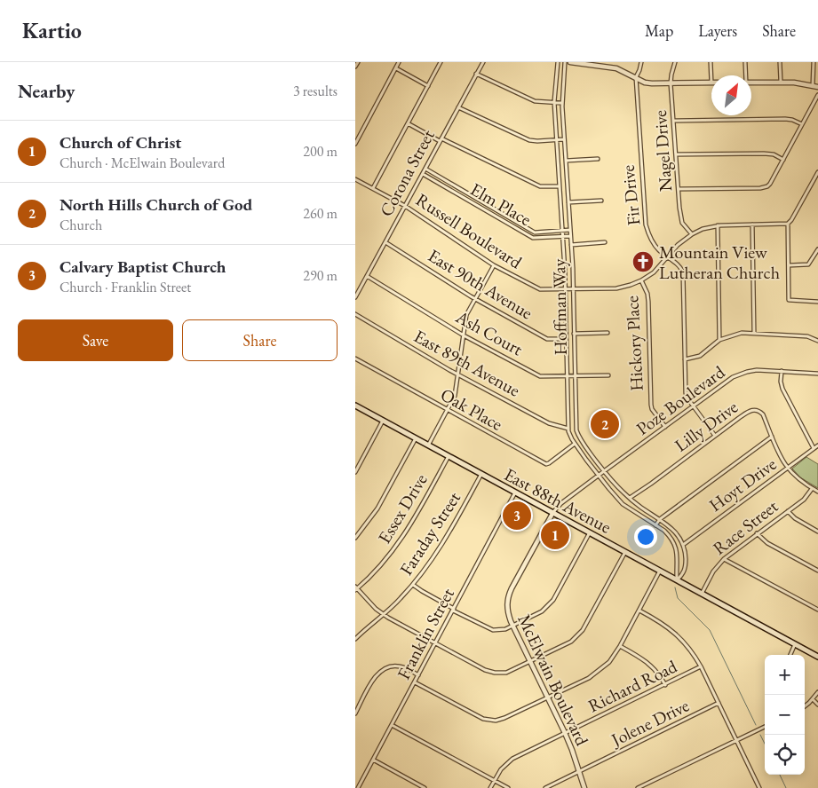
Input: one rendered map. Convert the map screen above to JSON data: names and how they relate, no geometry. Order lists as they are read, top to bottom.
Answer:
{
  "streets": {
    "main road": ["East 88th Avenue"],
    "street": [
      "Nagel Drive",
      "Corona Street",
      "Fir Drive",
      "Elm Place",
      "Russell Boulevard",
      "East 90th Avenue",
      "Hoffman Way",
      "Ash Court",
      "Hickory Place",
      "East 89th Avenue",
      "Poze Boulevard",
      "Oak Place",
      "Lilly Drive",
      "Hoyt Drive",
      "Essex Drive",
      "Race Street",
      "Faraday Street",
      "Franklin Street",
      "McElwain Boulevard",
      "Richard Road",
      "Jolene Drive"
    ]
  },
  "crossings": [
    ["Nagel Drive", "Russell Boulevard"],
    ["Corona Street", "Elm Place"],
    ["Corona Street", "Russell Boulevard"],
    ["Corona Street", "East 90th Avenue"],
    ["Corona Street", "Ash Court"],
    ["Fir Drive", "Russell Boulevard"],
    ["Fir Drive", "Poze Boulevard"],
    ["Fir Drive", "Lilly Drive"],
    ["Elm Place", "Hoffman Way"],
    ["Russell Boulevard", "Hoffman Way"],
    ["Russell Boulevard", "Hickory Place"],
    ["East 90th Avenue", "Hoffman Way"],
    ["Hoffman Way", "Ash Court"],
    ["Hoffman Way", "East 89th Avenue"],
    ["Hoffman Way", "Poze Boulevard"],
    ["Hoffman Way", "Oak Place"],
    ["Hoffman Way", "Lilly Drive"],
    ["Hoffman Way", "Hoyt Drive"],
    ["Hoffman Way", "East 88th Avenue"],
    ["Hickory Place", "Poze Boulevard"],
    ["Poze Boulevard", "East 88th Avenue"],
    ["Poze Boulevard", "McElwain Boulevard"],
    ["Lilly Drive", "Hoyt Drive"],
    ["Lilly Drive", "Race Street"],
    ["East 88th Avenue", "Essex Drive"],
    ["East 88th Avenue", "Race Street"],
    ["East 88th Avenue", "Faraday Street"],
    ["East 88th Avenue", "Franklin Street"],
    ["East 88th Avenue", "McElwain Boulevard"],
    ["McElwain Boulevard", "Richard Road"],
    ["McElwain Boulevard", "Jolene Drive"]
  ],
  "places": {
    "church": ["Mountain View Lutheran Church"]
  },
  "north": "top right",
  "page": {
    "header": "Kartio",
    "nav": ["Map", "Layers", "Share"],
    "heading": ["Nearby", "3 results"],
    "list": [
      {
        "mark": "1",
        "name": "Church of Christ",
        "note": "Church · McElwain Boulevard",
        "value": "200 m"
      },
      {
        "mark": "2",
        "name": "North Hills Church of God",
        "note": "Church",
        "value": "260 m"
      },
      {
        "mark": "3",
        "name": "Calvary Baptist Church",
        "note": "Church · Franklin Street",
        "value": "290 m"
      }
    ],
    "buttons": ["Save", "Share"],
    "pins": ["2", "3", "1"],
    "map_buttons": ["+", "−"]
  }
}
